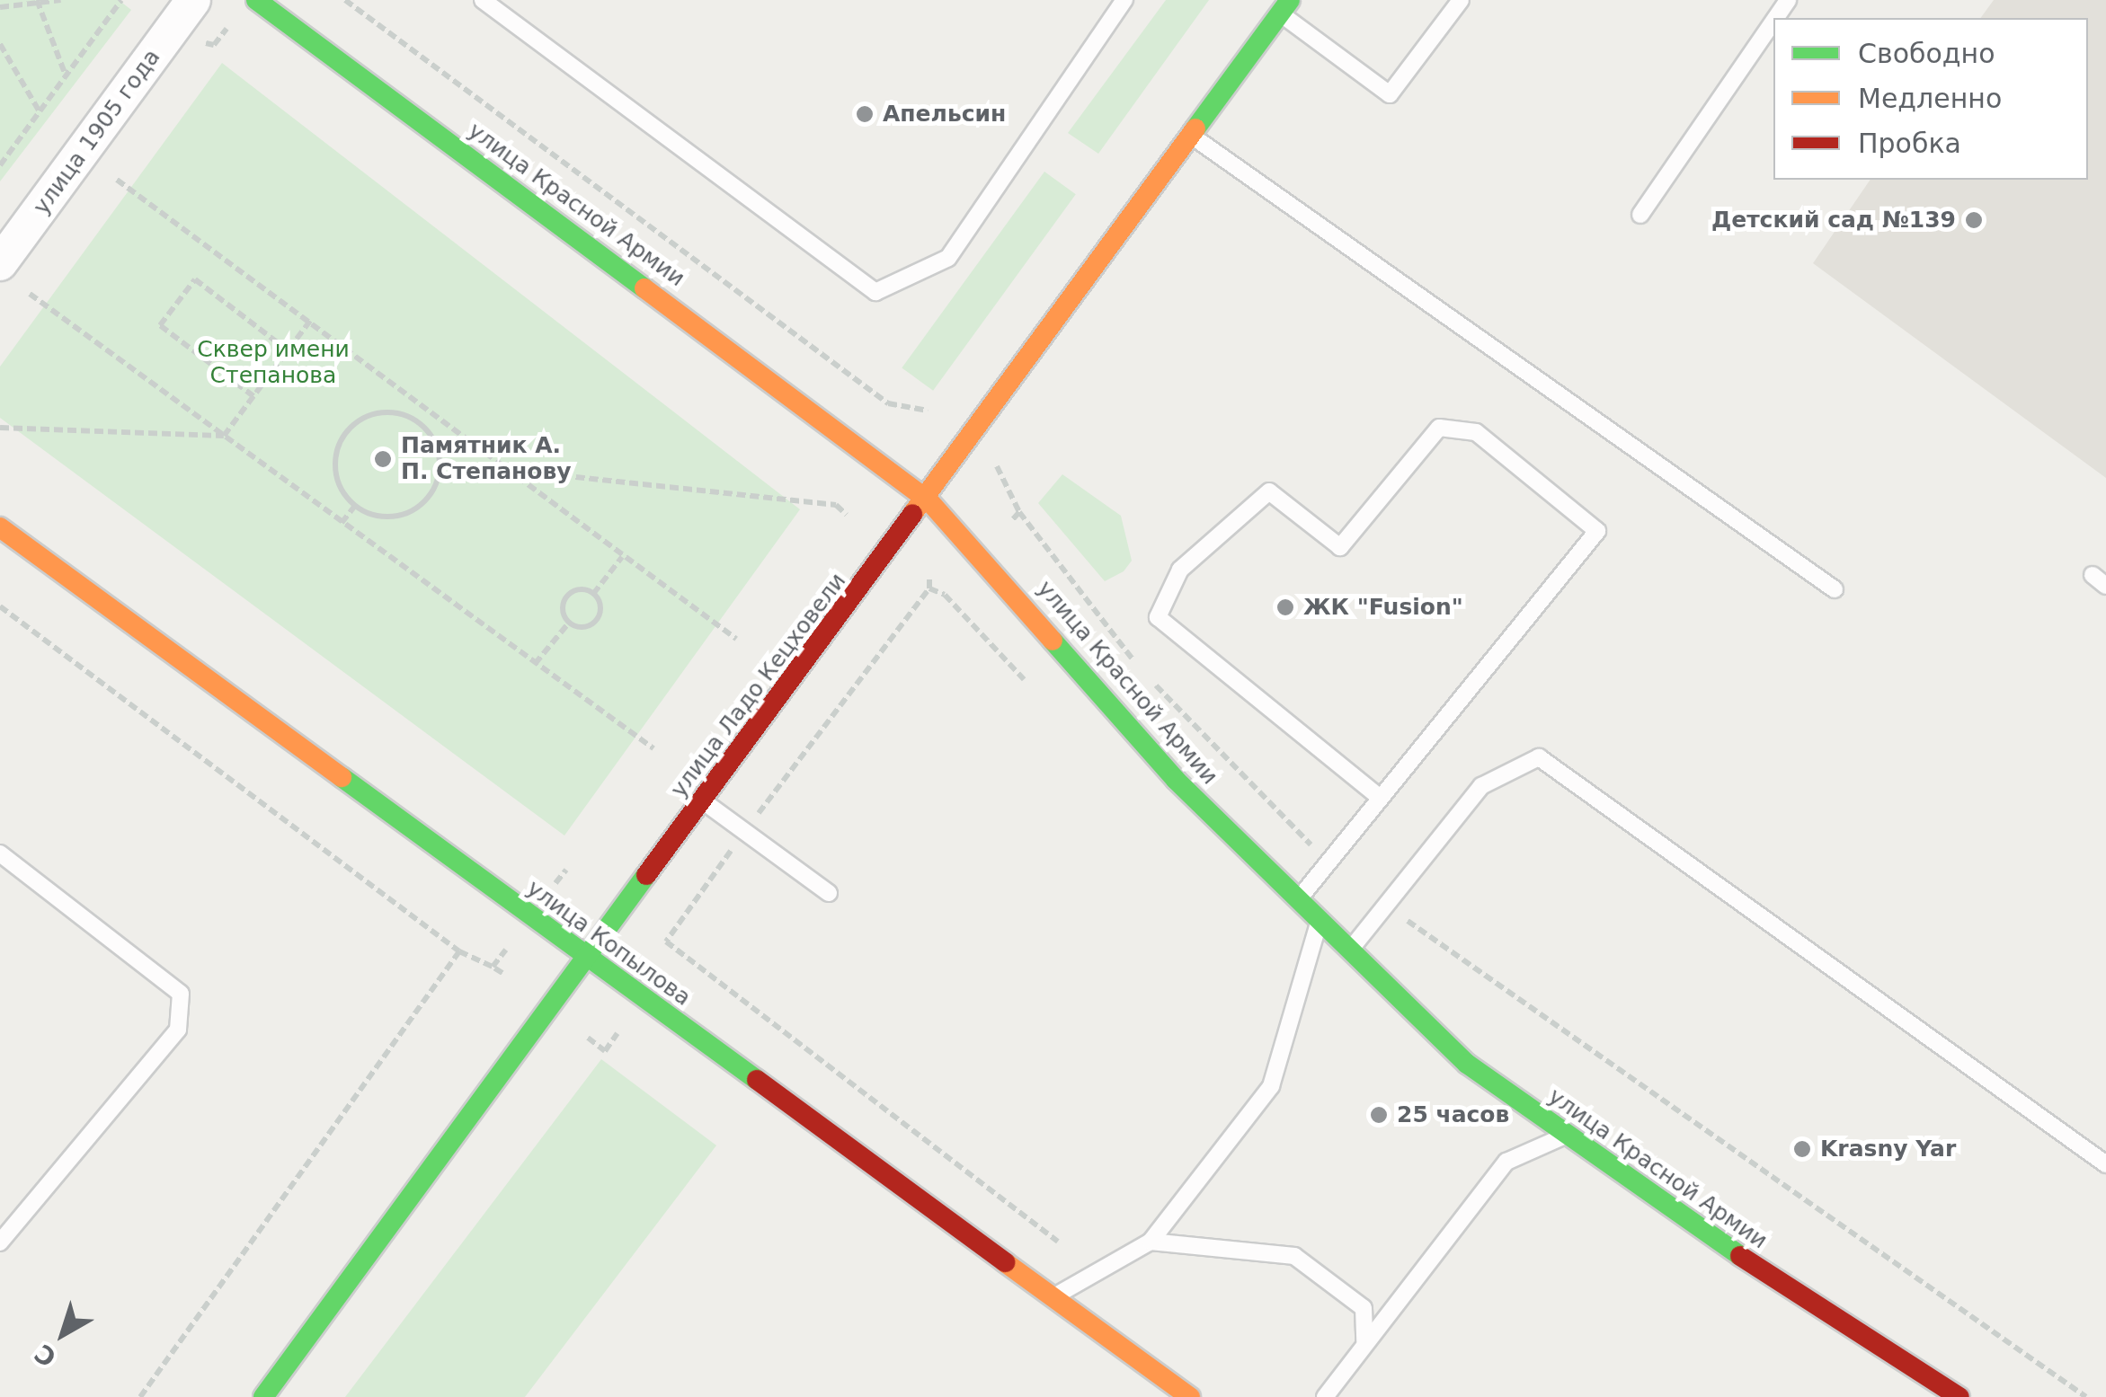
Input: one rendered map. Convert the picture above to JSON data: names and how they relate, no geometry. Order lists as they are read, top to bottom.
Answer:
{
  "streets": {
    "main road": ["улица Красной Армии", "улица Ладо Кецховели", "улица Копылова"],
    "street": ["улица 1905 года"]
  },
  "crossings": [
    ["улица Красной Армии", "улица Ладо Кецховели"],
    ["улица Ладо Кецховели", "улица Копылова"]
  ],
  "parks": ["Сквер имени Степанова"],
  "places": [
    "Апельсин",
    "Детский сад №139",
    "Памятник А. П. Степанову",
    "ЖК \"Fusion\"",
    "25 часов",
    "Krasny Yar"
  ],
  "legend": ["Свободно", "Медленно", "Пробка"],
  "north": "bottom left"
}
